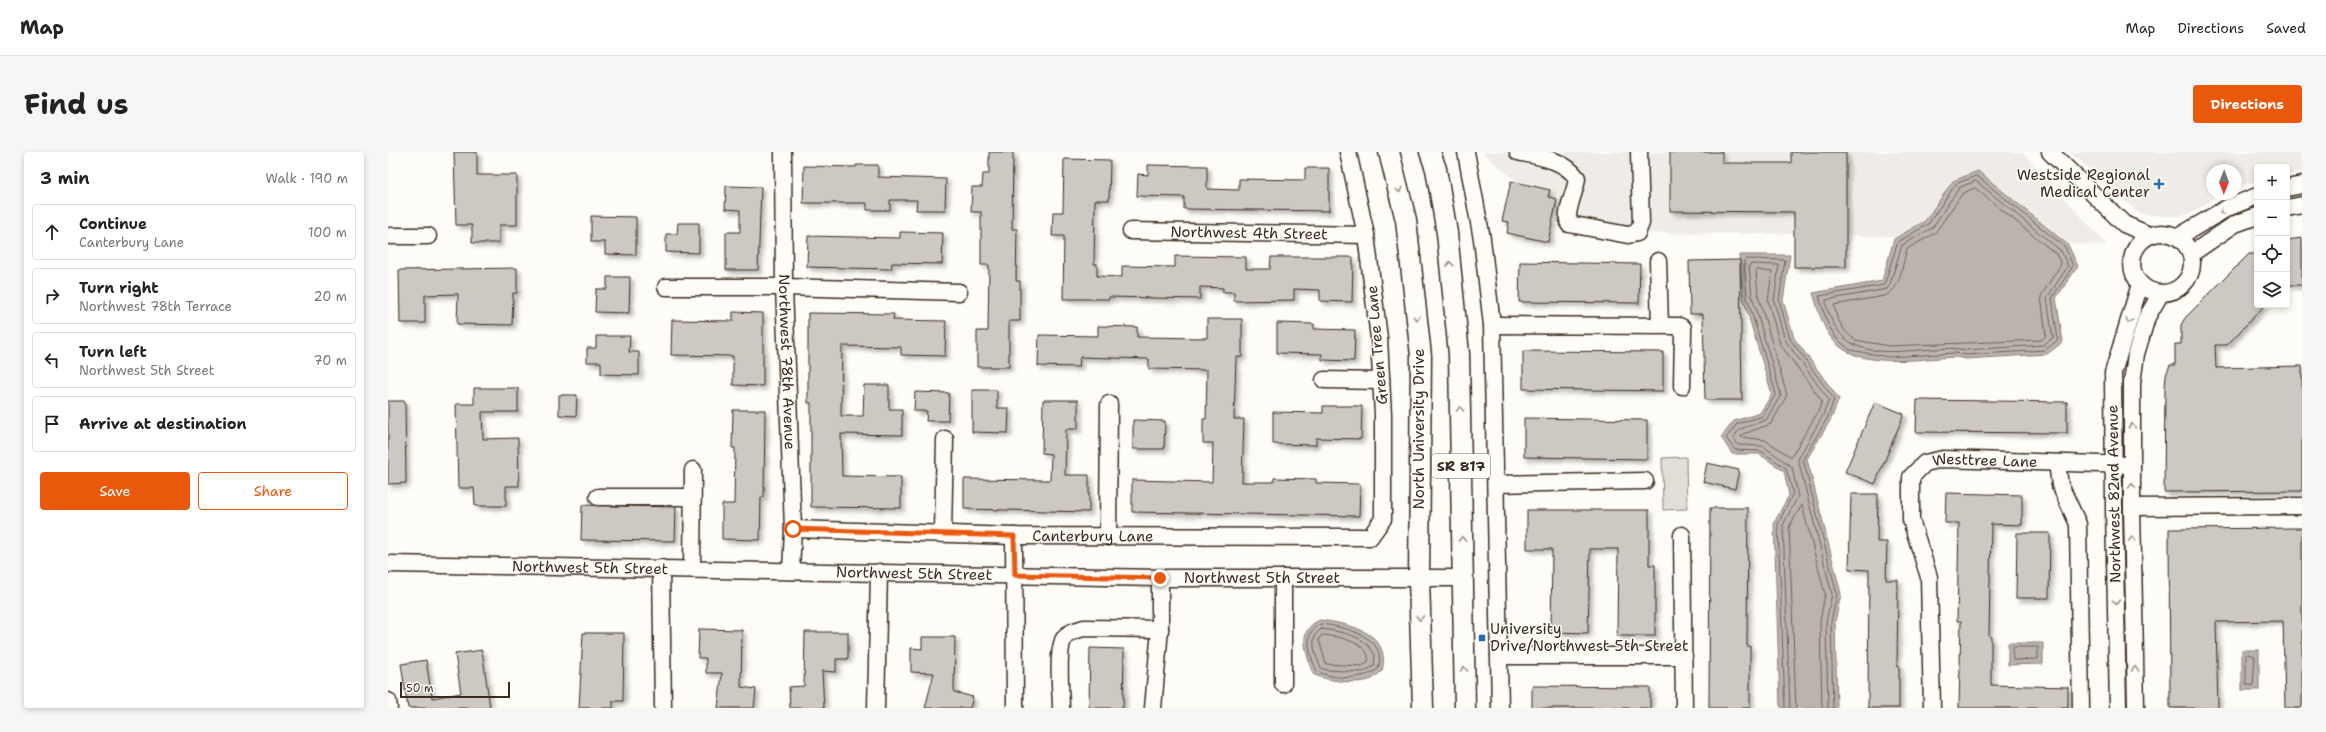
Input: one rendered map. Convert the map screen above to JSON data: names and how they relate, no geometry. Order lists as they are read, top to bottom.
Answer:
{
  "streets": {
    "main road": ["North University Drive", "SR 817"],
    "street": [
      "Northwest 4th Street",
      "Green Tree Lane",
      "Northwest 78th Avenue",
      "Westtree Lane",
      "Northwest 82nd Avenue",
      "Canterbury Lane",
      "Northwest 5th Street"
    ]
  },
  "crossings": [
    ["Northwest 4th Street", "Green Tree Lane"],
    ["Green Tree Lane", "Canterbury Lane"],
    ["Northwest 78th Avenue", "Canterbury Lane"],
    ["Northwest 78th Avenue", "Northwest 5th Street"],
    ["North University Drive", "Northwest 5th Street"],
    ["Westtree Lane", "Northwest 82nd Avenue"],
    ["SR 817", "Northwest 5th Street"]
  ],
  "places": {
    "health": ["Westside Regional Medical Center"],
    "transit": ["University Drive/Northwest 5th Street"]
  },
  "scale_bar": "50 m",
  "north": "bottom",
  "page": {
    "header": "Map",
    "nav": ["Map", "Directions", "Saved"],
    "title": "Find us",
    "buttons": [
      "Directions",
      ["Save", "Share"]
    ],
    "heading": ["3 min", "Walk · 190 m"],
    "map_buttons": ["+", "−"],
    "list": [
      ["Continue", "Canterbury Lane", "100 m"],
      ["Turn right", "Northwest 78th Terrace", "20 m"],
      ["Turn left", "Northwest 5th Street", "70 m"],
      "Arrive at destination"
    ],
    "scale": "50 m"
  }
}
